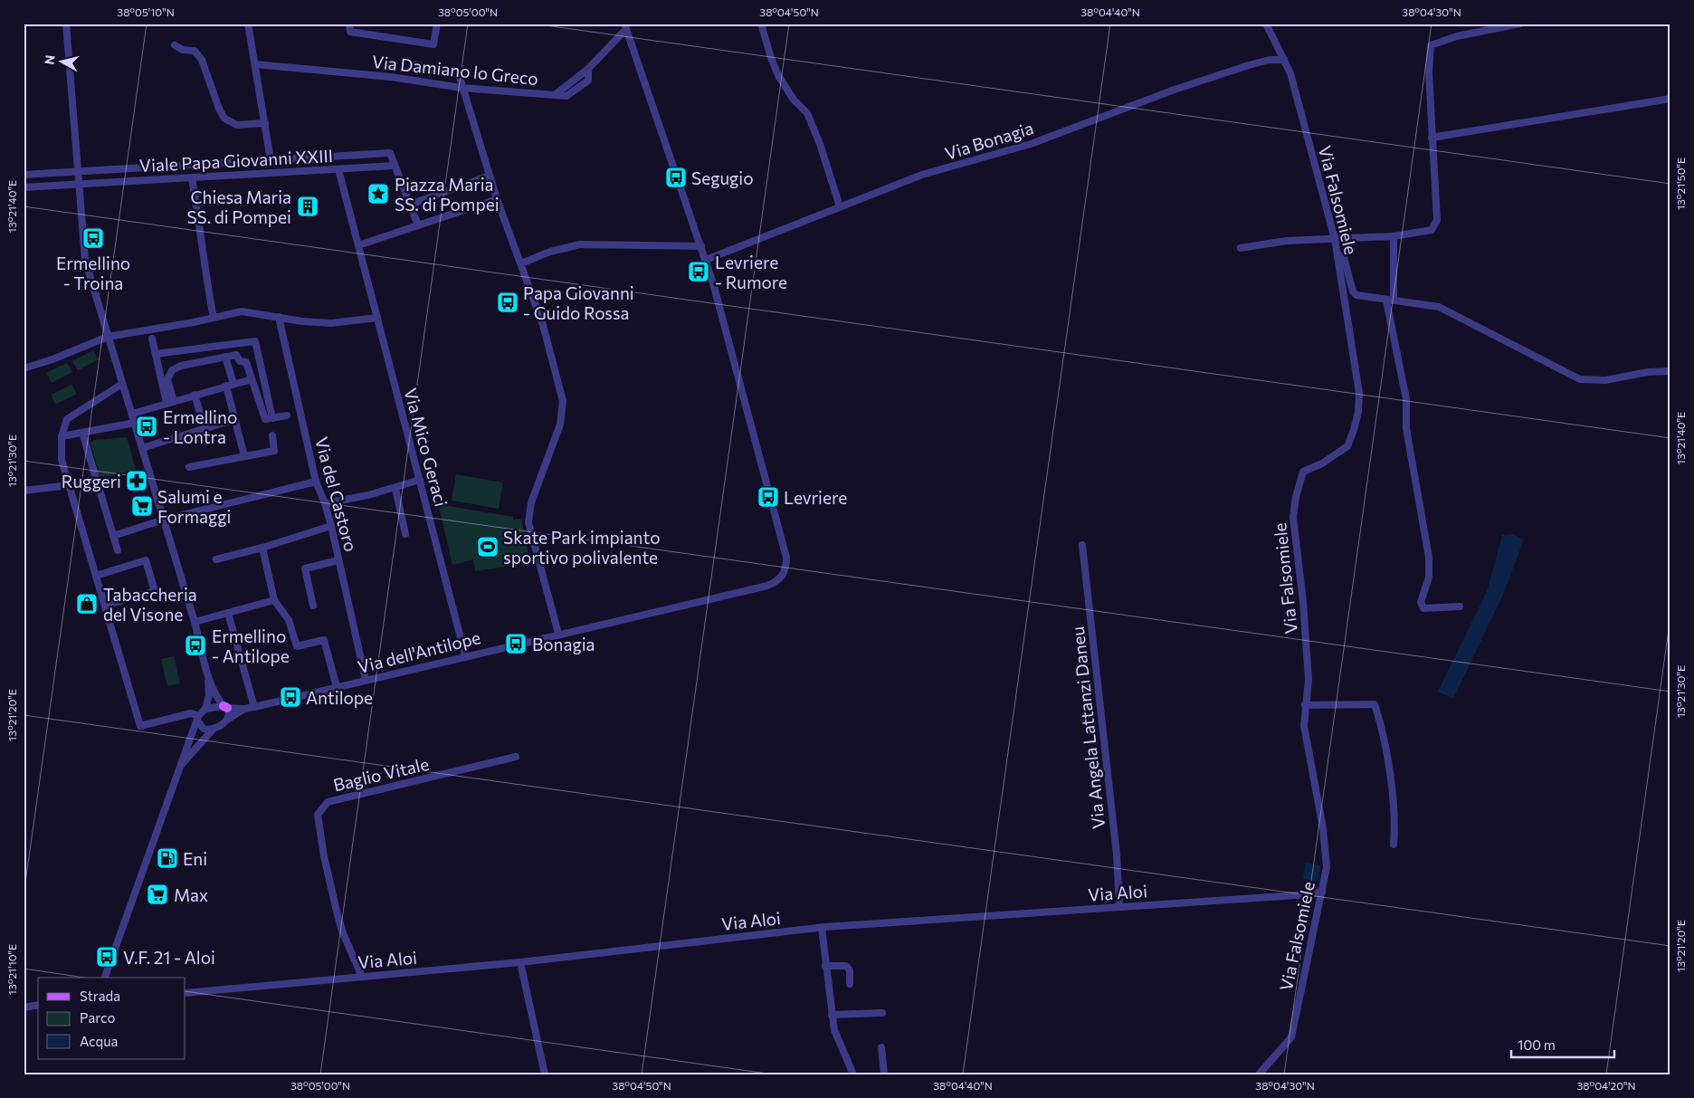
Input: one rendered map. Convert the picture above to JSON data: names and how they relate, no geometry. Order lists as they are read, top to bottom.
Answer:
{
  "streets": {
    "street": [
      "Via Damiano lo Greco",
      "Via Bonagia",
      "Viale Papa Giovanni XXIII",
      "Via Falsomiele",
      "Via Mico Geraci",
      "Via del Castoro",
      "Via dell'Antilope",
      "Via Angela Lattanzi Daneu",
      "Baglio Vitale",
      "Via Aloi"
    ]
  },
  "crossings": [
    ["Via Bonagia", "Via Falsomiele"],
    ["Via Bonagia", "Via dell'Antilope"],
    ["Viale Papa Giovanni XXIII", "Via Mico Geraci"],
    ["Via Falsomiele", "Via Aloi"],
    ["Via Mico Geraci", "Via dell'Antilope"],
    ["Via del Castoro", "Via dell'Antilope"],
    ["Via Angela Lattanzi Daneu", "Via Aloi"],
    ["Baglio Vitale", "Via Aloi"]
  ],
  "places": {
    "bus stop": [
      "Segugio",
      "Ermellino - Troina",
      "Levriere - Rumore",
      "Papa Giovanni - Guido Rossa",
      "Ermellino - Lontra",
      "Levriere",
      "Bonagia",
      "Ermellino - Antilope",
      "Antilope",
      "V.F. 21 - Aloi"
    ],
    "place": ["Piazza Maria SS. di Pompei"],
    "building": ["Chiesa Maria SS. di Pompei"],
    "pharmacy": ["Ruggeri"],
    "supermarket": ["Salumi e Formaggi", "Max"],
    "sports": ["Skate Park impianto sportivo polivalente"],
    "shop": ["Tabaccheria del Visone"],
    "fuel station": ["Eni"]
  },
  "legend": ["Strada", "Parco", "Acqua"],
  "scale_bar": "100 m",
  "north": "left",
  "coordinates": [
    "38°05'10\"N",
    "38°05'00\"N",
    "38°04'50\"N",
    "38°04'40\"N",
    "38°04'30\"N",
    "13°21'50\"E",
    "13°21'40\"E",
    "13°21'30\"E",
    "13°21'20\"E",
    "13°21'10\"E",
    "38°04'20\"N"
  ]
}
